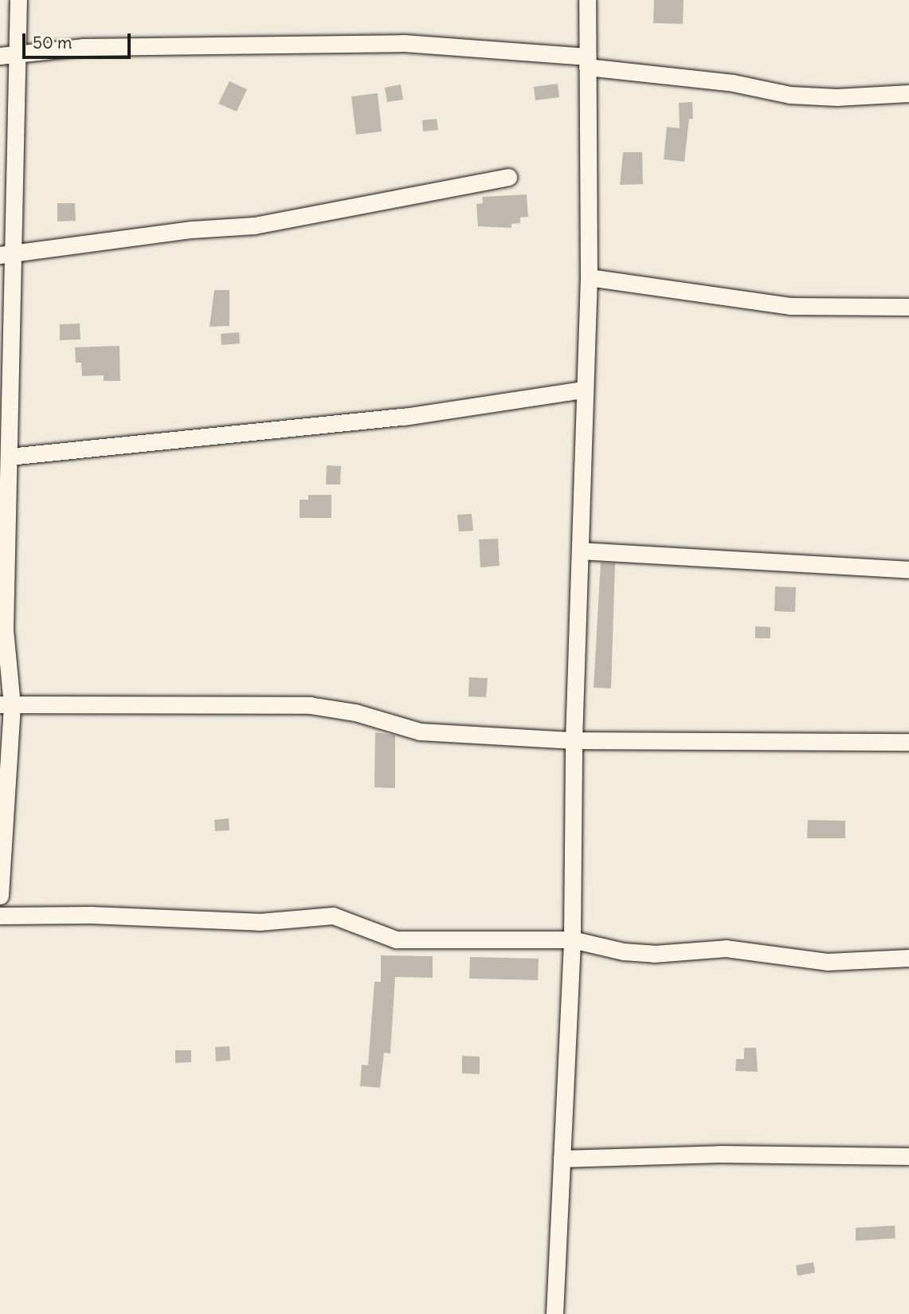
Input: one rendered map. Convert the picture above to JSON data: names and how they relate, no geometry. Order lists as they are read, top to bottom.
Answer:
{
  "scale_bar": "50 m"
}
